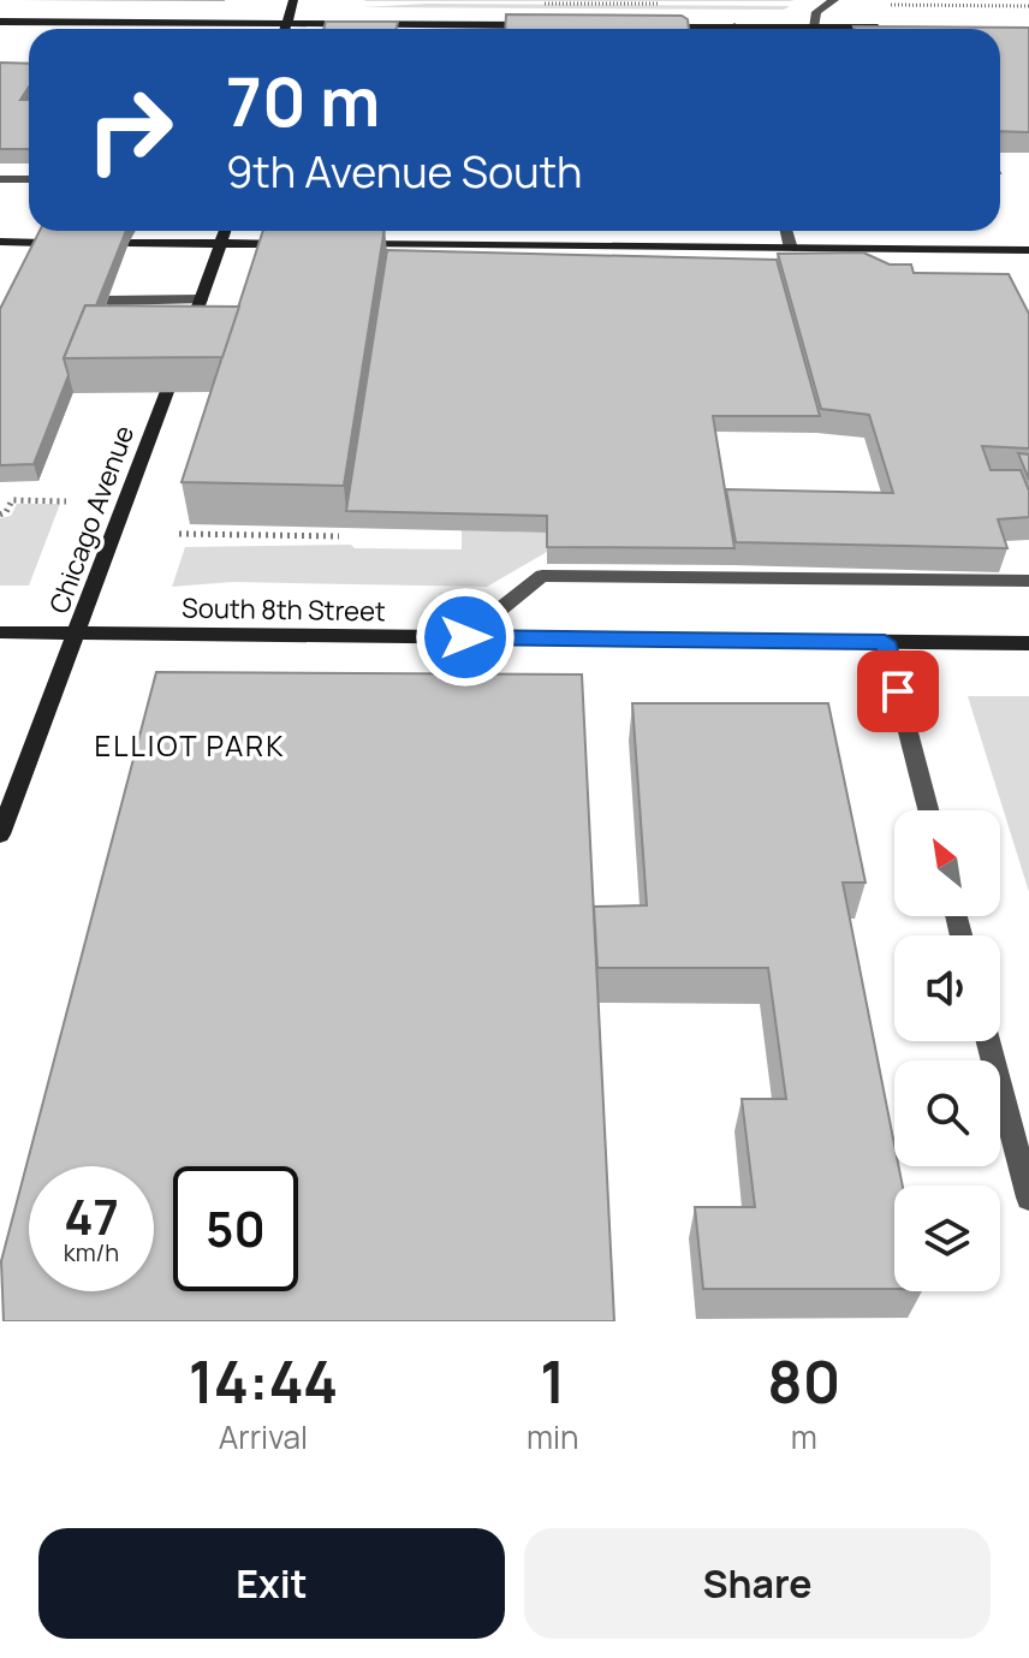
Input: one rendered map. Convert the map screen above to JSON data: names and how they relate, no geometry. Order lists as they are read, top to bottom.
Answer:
{
  "streets": {
    "main road": ["Chicago Avenue", "South 8th Street"]
  },
  "crossings": [
    ["Chicago Avenue", "South 8th Street"]
  ],
  "districts": ["ELLIOT PARK"],
  "north": "top left",
  "page": {
    "turn": ["70 m", "9th Avenue South"],
    "speed": "47 km/h",
    "limit": "50",
    "eta": [
      "14:44",
      "Arrival",
      "1",
      "min",
      "80",
      "m"
    ],
    "buttons": ["Exit", "Share"]
  }
}
